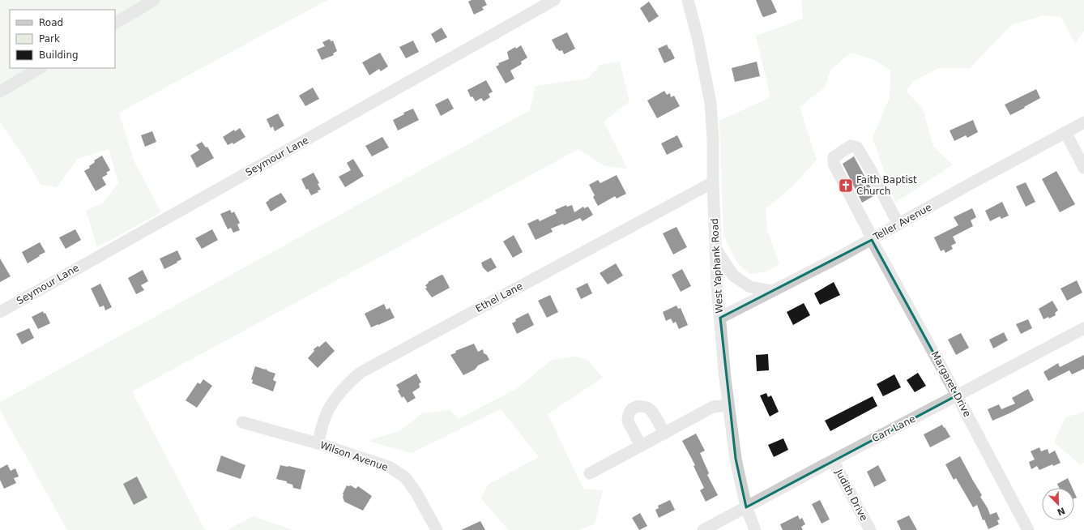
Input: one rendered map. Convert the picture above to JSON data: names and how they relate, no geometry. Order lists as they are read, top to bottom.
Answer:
{
  "streets": {
    "street": [
      "Seymour Lane",
      "Teller Avenue",
      "West Yaphank Road",
      "Ethel Lane",
      "Margaret Drive",
      "Carr Lane",
      "Wilson Avenue",
      "Judith Drive"
    ]
  },
  "crossings": [
    ["Teller Avenue", "West Yaphank Road"],
    ["Teller Avenue", "Margaret Drive"],
    ["West Yaphank Road", "Ethel Lane"],
    ["West Yaphank Road", "Carr Lane"],
    ["Ethel Lane", "Wilson Avenue"],
    ["Margaret Drive", "Carr Lane"],
    ["Carr Lane", "Judith Drive"]
  ],
  "places": {
    "church": ["Faith Baptist Church"]
  },
  "legend": ["Road", "Park", "Building"],
  "north": "bottom right"
}
